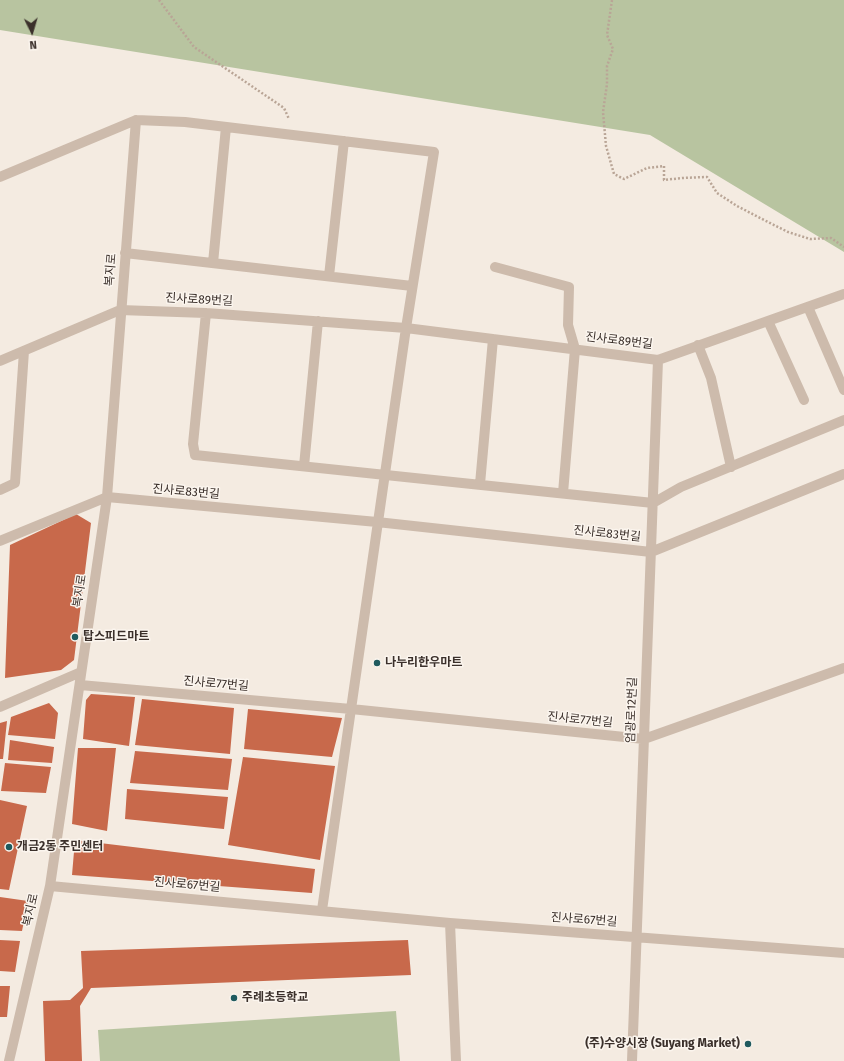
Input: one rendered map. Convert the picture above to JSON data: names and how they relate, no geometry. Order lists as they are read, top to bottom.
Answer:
{
  "streets": {
    "street": [
      "복지로",
      "진사로89번길",
      "진사로83번길",
      "진사로77번길",
      "엄광로12번길",
      "진사로67번길"
    ]
  },
  "crossings": [
    ["복지로", "진사로89번길"],
    ["복지로", "진사로83번길"],
    ["복지로", "진사로77번길"],
    ["복지로", "진사로67번길"],
    ["진사로89번길", "엄광로12번길"],
    ["진사로83번길", "엄광로12번길"],
    ["진사로77번길", "엄광로12번길"],
    ["엄광로12번길", "진사로67번길"]
  ],
  "places": [
    "탑스피드마트",
    "나누리한우마트",
    "개금2동 주민센터",
    "주례초등학교",
    "(주)수양시장 (Suyang Market)"
  ],
  "north": "bottom"
}
